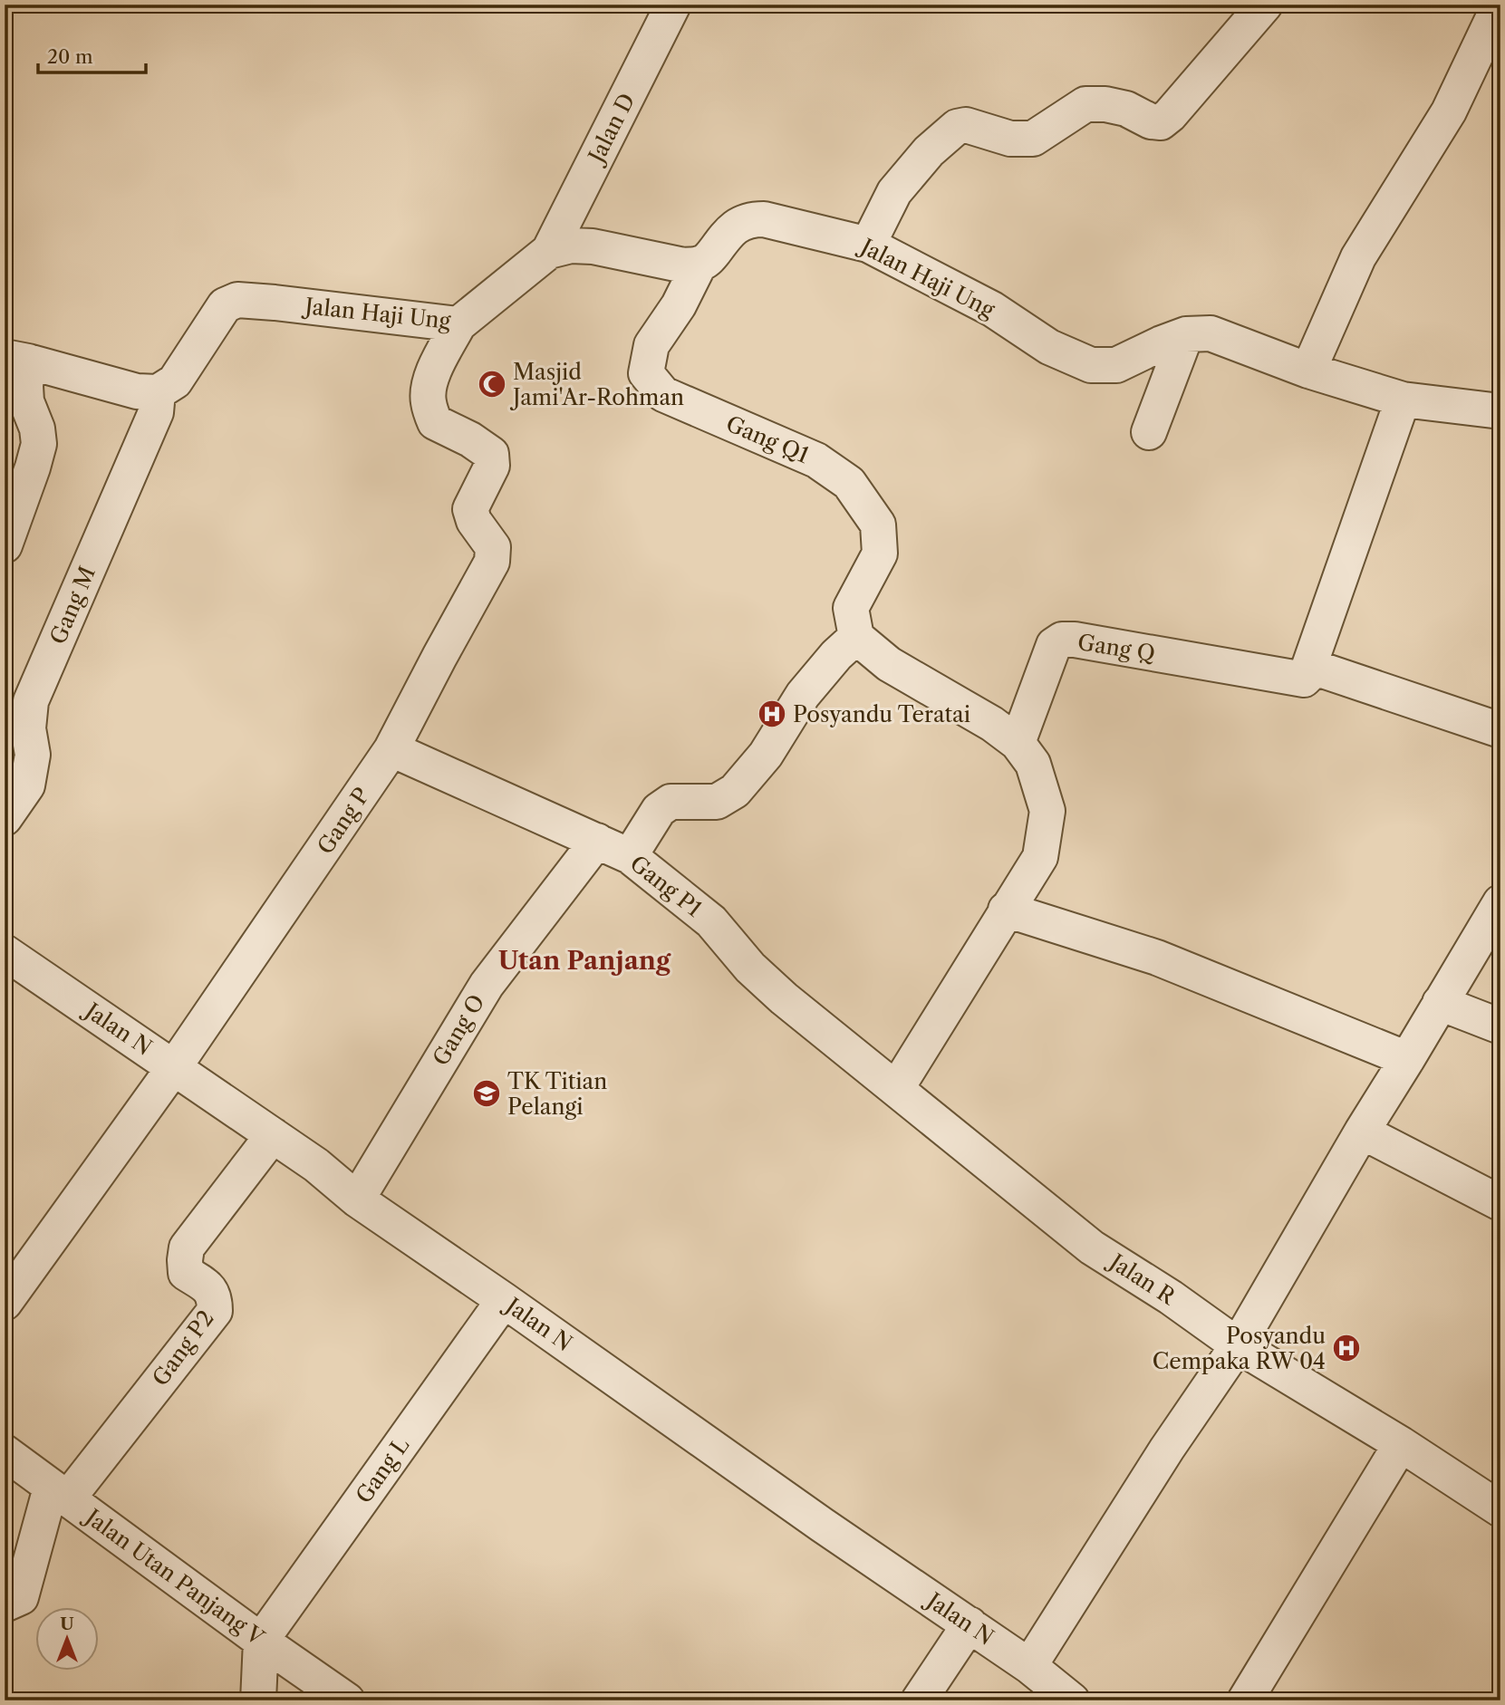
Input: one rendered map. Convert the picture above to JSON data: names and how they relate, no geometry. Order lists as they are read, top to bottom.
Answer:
{
  "streets": {
    "street": [
      "Jalan D",
      "Jalan Haji Ung",
      "Gang Q1",
      "Gang M",
      "Gang Q",
      "Gang P",
      "Gang P1",
      "Jalan N",
      "Gang O",
      "Jalan R",
      "Gang P2",
      "Gang L",
      "Jalan Utan Panjang V"
    ]
  },
  "crossings": [
    ["Jalan D", "Jalan Haji Ung"],
    ["Jalan Haji Ung", "Gang Q1"],
    ["Jalan Haji Ung", "Gang M"],
    ["Jalan Haji Ung", "Gang P"],
    ["Gang P", "Gang P1"],
    ["Gang P", "Jalan N"],
    ["Gang P1", "Gang O"],
    ["Gang P1", "Jalan R"],
    ["Jalan N", "Gang O"],
    ["Jalan N", "Gang P2"],
    ["Jalan N", "Gang L"],
    ["Gang P2", "Jalan Utan Panjang V"],
    ["Gang L", "Jalan Utan Panjang V"]
  ],
  "districts": ["Utan Panjang"],
  "places": {
    "mosque": ["Masjid Jami'Ar-Rohman"],
    "hospital": ["Posyandu Teratai", "Posyandu Cempaka RW 04"],
    "school or university": ["TK Titian Pelangi"]
  },
  "scale_bar": "20 m",
  "north": "top"
}
